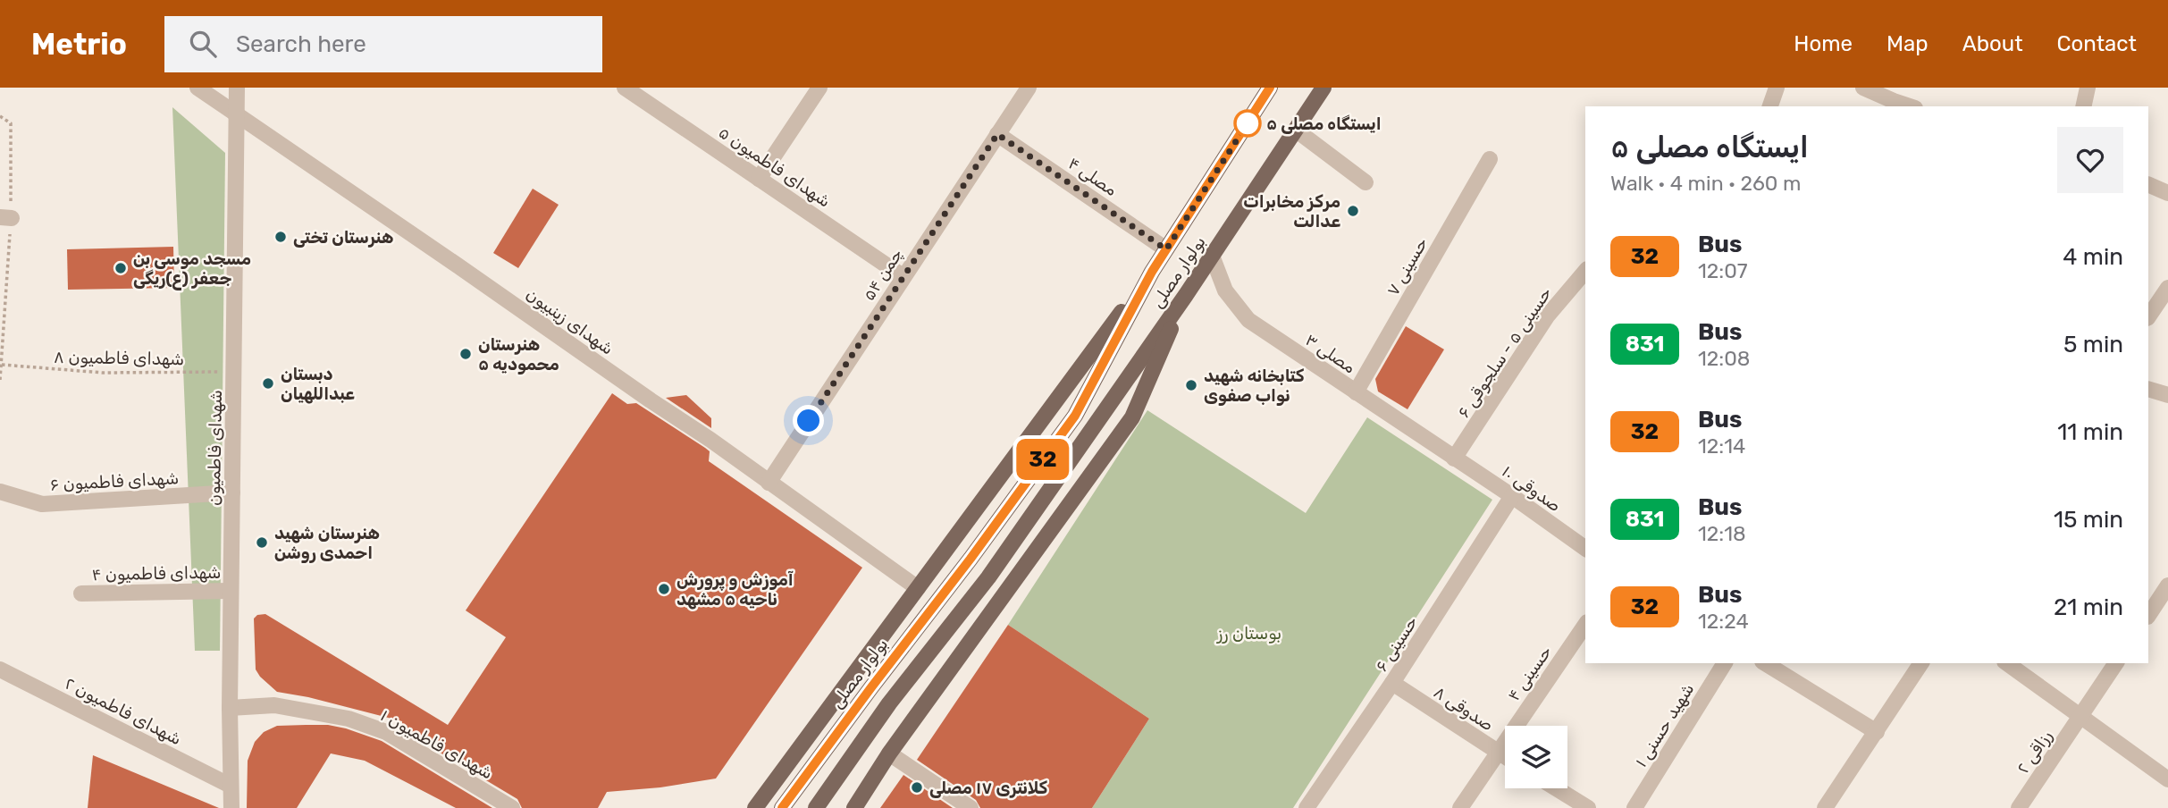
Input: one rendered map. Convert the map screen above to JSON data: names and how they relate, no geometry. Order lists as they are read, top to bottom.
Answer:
{
  "streets": {
    "main road": ["بولوار مصلی"],
    "street": [
      "شهدای فاطمیون ۵",
      "مصلی ۴",
      "حسینی ۷",
      "چمن ۵۴",
      "شهدای زینبیون",
      "حسینی ۵ - سلجوقی ۶",
      "مصلی ۳",
      "شهدای فاطمیون",
      "شهدای فاطمیون ۶",
      "صدوقی ۱۰",
      "شهدای فاطمیون ۴",
      "حسینی ۶",
      "حسینی ۴",
      "صدوقی ۸",
      "شهدای فاطمیون ۲",
      "شهید حسنی ۱",
      "شهدای فاطمیون ۱",
      "رزاقی ۲"
    ],
    "path": ["شهدای فاطمیون ۸"]
  },
  "crossings": [
    ["شهدای فاطمیون ۵", "چمن ۵۴"],
    ["مصلی ۴", "بولوار مصلی"],
    ["مصلی ۴", "چمن ۵۴"],
    ["حسینی ۷", "مصلی ۳"],
    ["بولوار مصلی", "مصلی ۳"],
    ["چمن ۵۴", "شهدای زینبیون"],
    ["شهدای زینبیون", "شهدای فاطمیون"],
    ["حسینی ۵ - سلجوقی ۶", "مصلی ۳"],
    ["حسینی ۵ - سلجوقی ۶", "صدوقی ۱۰"],
    ["مصلی ۳", "صدوقی ۱۰"],
    ["شهدای فاطمیون ۸", "شهدای فاطمیون"],
    ["شهدای فاطمیون", "شهدای فاطمیون ۶"],
    ["شهدای فاطمیون", "شهدای فاطمیون ۴"],
    ["شهدای فاطمیون", "شهدای فاطمیون ۲"],
    ["شهدای فاطمیون", "شهدای فاطمیون ۱"],
    ["صدوقی ۱۰", "حسینی ۶"],
    ["حسینی ۶", "صدوقی ۸"],
    ["حسینی ۴", "صدوقی ۸"]
  ],
  "parks": ["بوستان رز"],
  "places": [
    "ایستگاه مصلی ۵",
    "مرکز مخابرات عدالت",
    "هنرستان تختی",
    "مسجد موسی بن جعفر (ع)ریگی",
    "هنرستان محمودیه ۵",
    "دبستان عبداللهیان",
    "کتابخانه شهید نواب صفوی",
    "هنرستان شهید احمدی روشن",
    "آموزش و پرورش ناحیه ۵ مشهد",
    "کلانتری ۱۷ مصلی"
  ],
  "lines": ["bus line 32"],
  "page": {
    "header": "Metrio",
    "search": "Search here",
    "nav": [
      "Home",
      "Map",
      "About",
      "Contact"
    ],
    "on_map": "32",
    "heading": ["ایستگاه مصلی ۵", "Walk · 4 min · 260 m"],
    "list": [
      {
        "mark": "32",
        "name": "Bus",
        "note": "12:07",
        "value": "4 min"
      },
      {
        "mark": "831",
        "name": "Bus",
        "note": "12:08",
        "value": "5 min"
      },
      {
        "mark": "32",
        "name": "Bus",
        "note": "12:14",
        "value": "11 min"
      },
      {
        "mark": "831",
        "name": "Bus",
        "note": "12:18",
        "value": "15 min"
      },
      {
        "mark": "32",
        "name": "Bus",
        "note": "12:24",
        "value": "21 min"
      }
    ]
  }
}
